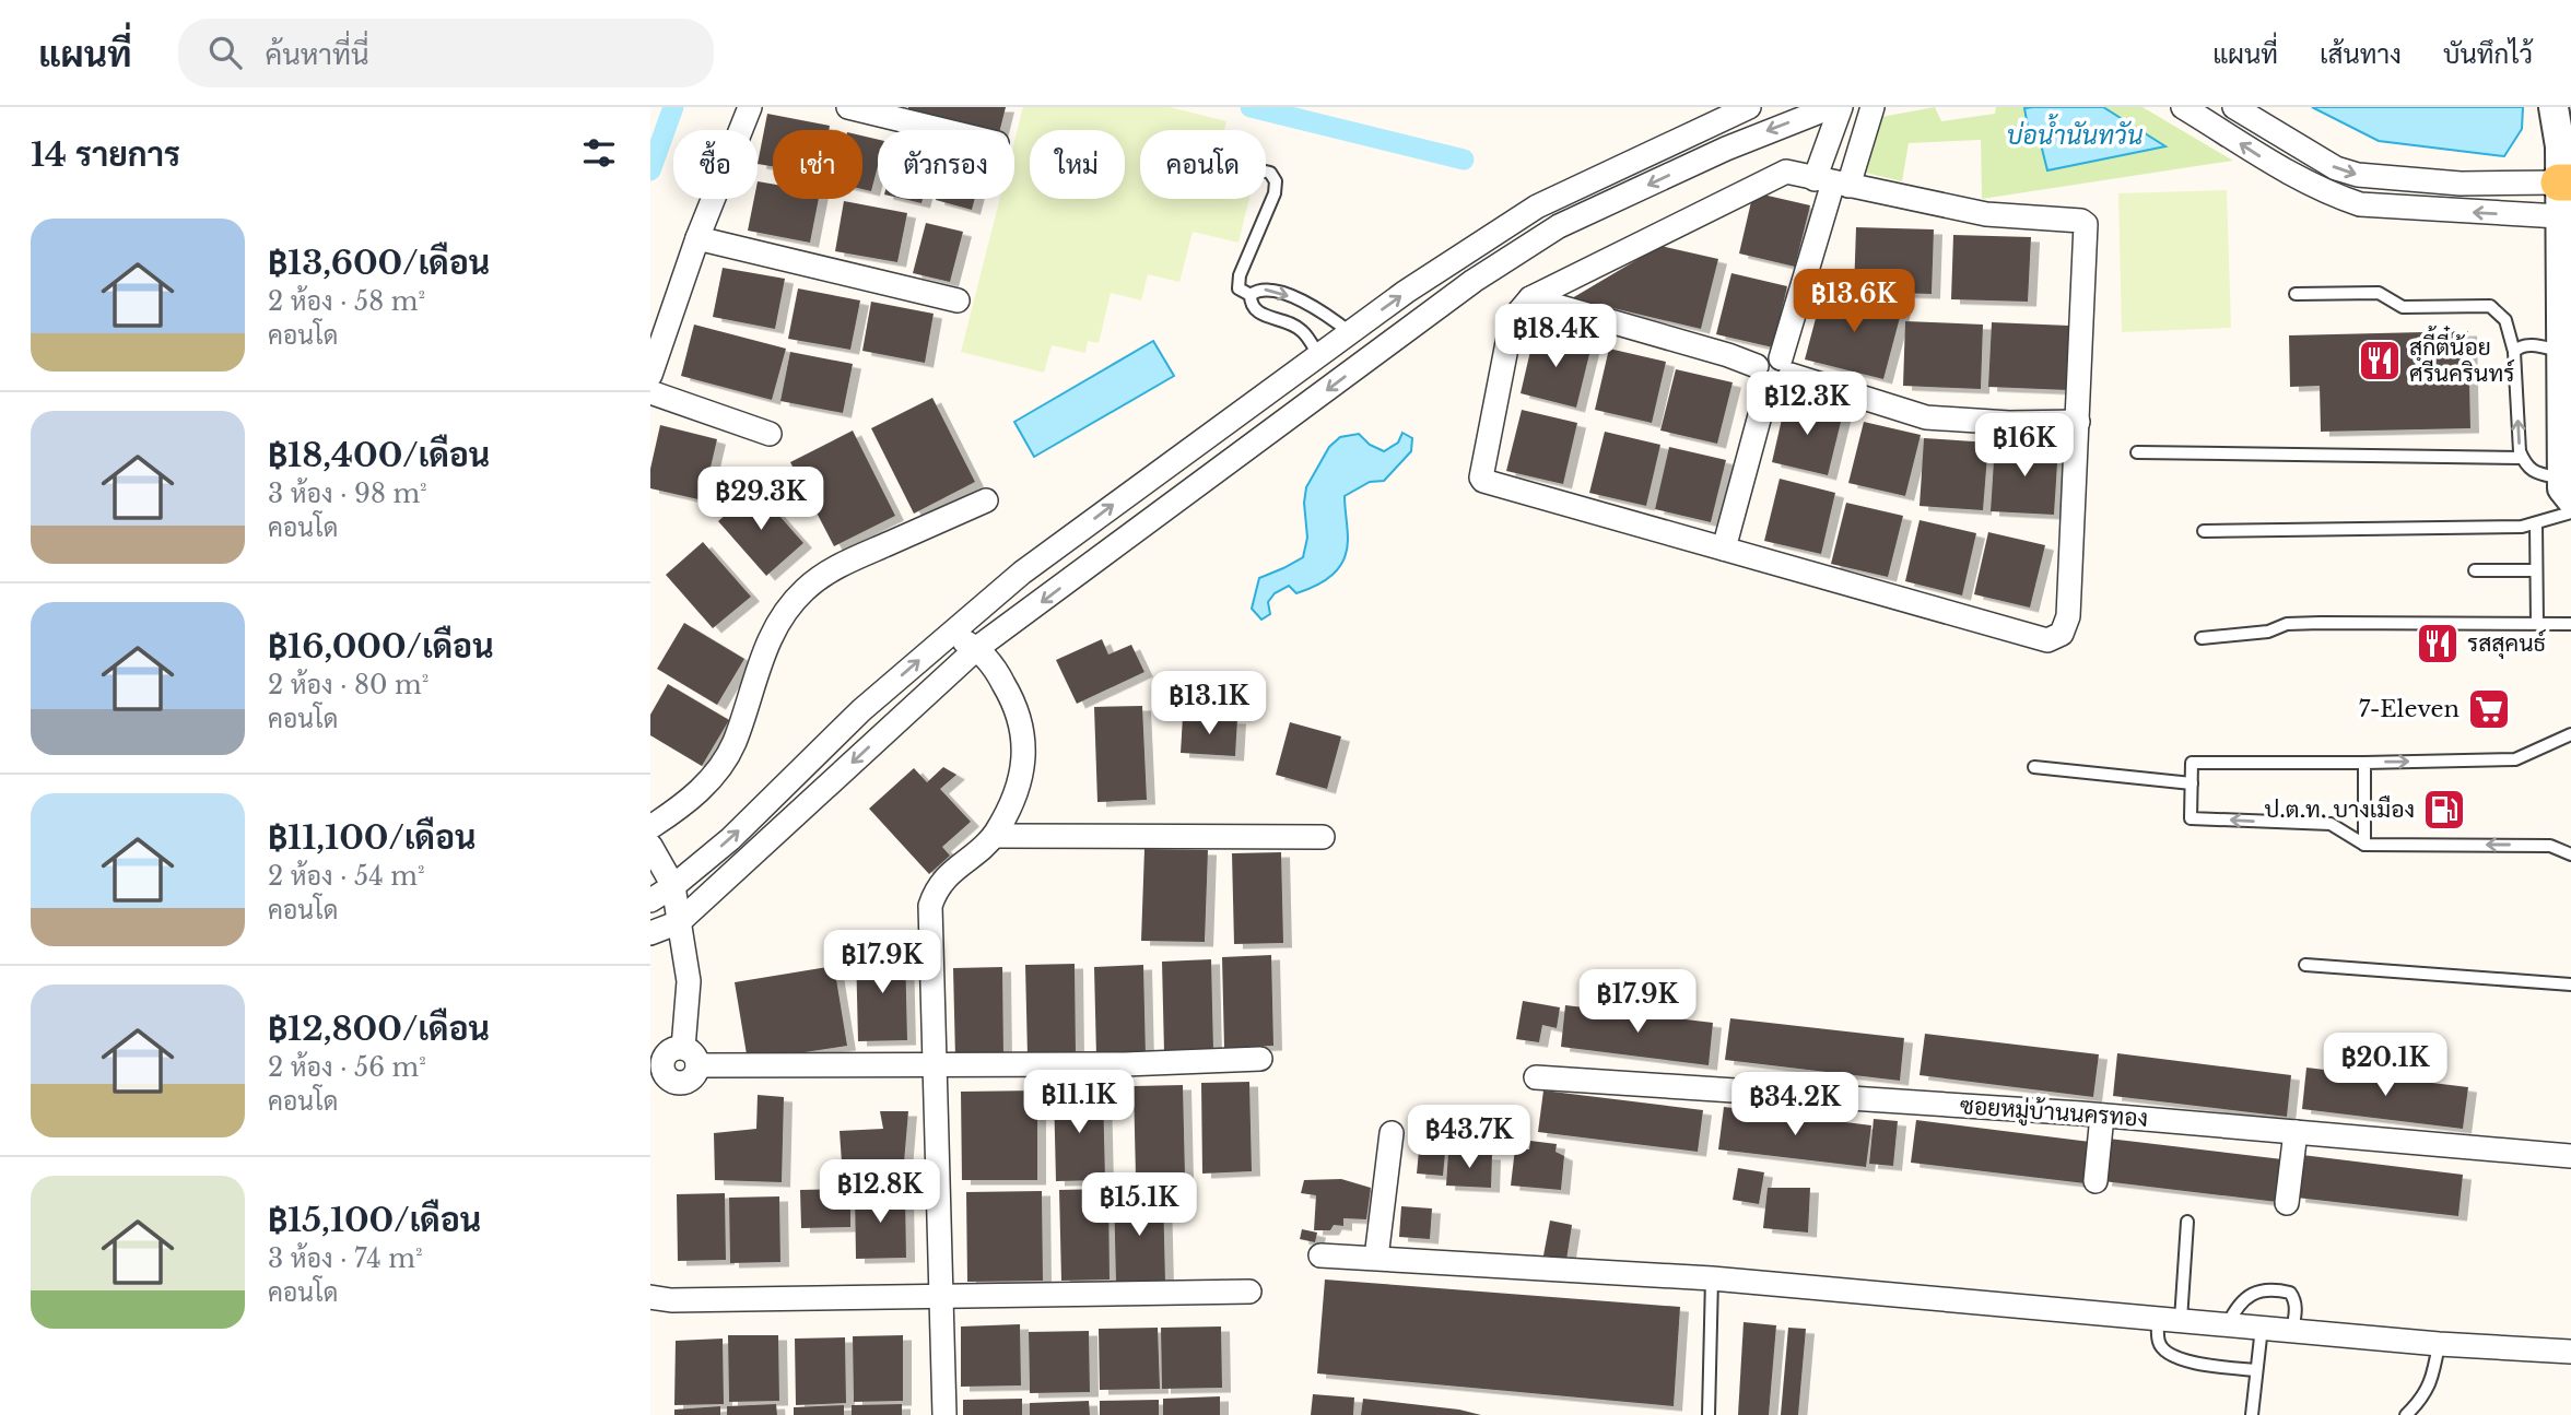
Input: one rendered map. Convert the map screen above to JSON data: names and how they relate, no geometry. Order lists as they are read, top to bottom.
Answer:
{
  "streets": {
    "street": ["ซอยหมู่บ้านนครทอง"]
  },
  "water": ["บ่อน้ำนันทวัน"],
  "places": {
    "restaurant": ["สุกี้ตี๋น้อย ศรีนครินทร์", "รสสุคนธ์"],
    "supermarket": ["7-Eleven"],
    "fuel station": ["ป.ต.ท. บางเมือง"]
  },
  "page": {
    "header": "แผนที่",
    "search": "ค้นหาที่นี่",
    "nav": ["แผนที่", "เส้นทาง", "บันทึกไว้"],
    "heading": "14 รายการ",
    "chip": [
      "ซื้อ",
      "เช่า",
      "ตัวกรอง",
      "ใหม่",
      "คอนโด"
    ],
    "list": [
      {
        "name": "฿13,600/เดือน",
        "note": "2 ห้อง · 58 m² · คอนโด"
      },
      {
        "name": "฿18,400/เดือน",
        "note": "3 ห้อง · 98 m² · คอนโด"
      },
      {
        "name": "฿16,000/เดือน",
        "note": "2 ห้อง · 80 m² · คอนโด"
      },
      {
        "name": "฿11,100/เดือน",
        "note": "2 ห้อง · 54 m² · คอนโด"
      },
      {
        "name": "฿12,800/เดือน",
        "note": "2 ห้อง · 56 m² · คอนโด"
      },
      {
        "name": "฿15,100/เดือน",
        "note": "3 ห้อง · 74 m² · คอนโด"
      }
    ],
    "price": [
      "฿13.6K",
      "฿18.4K",
      "฿12.3K",
      "฿16K",
      "฿29.3K",
      "฿13.1K",
      "฿17.9K",
      "฿17.9K",
      "฿20.1K",
      "฿11.1K",
      "฿34.2K",
      "฿43.7K",
      "฿12.8K",
      "฿15.1K"
    ]
  }
}
